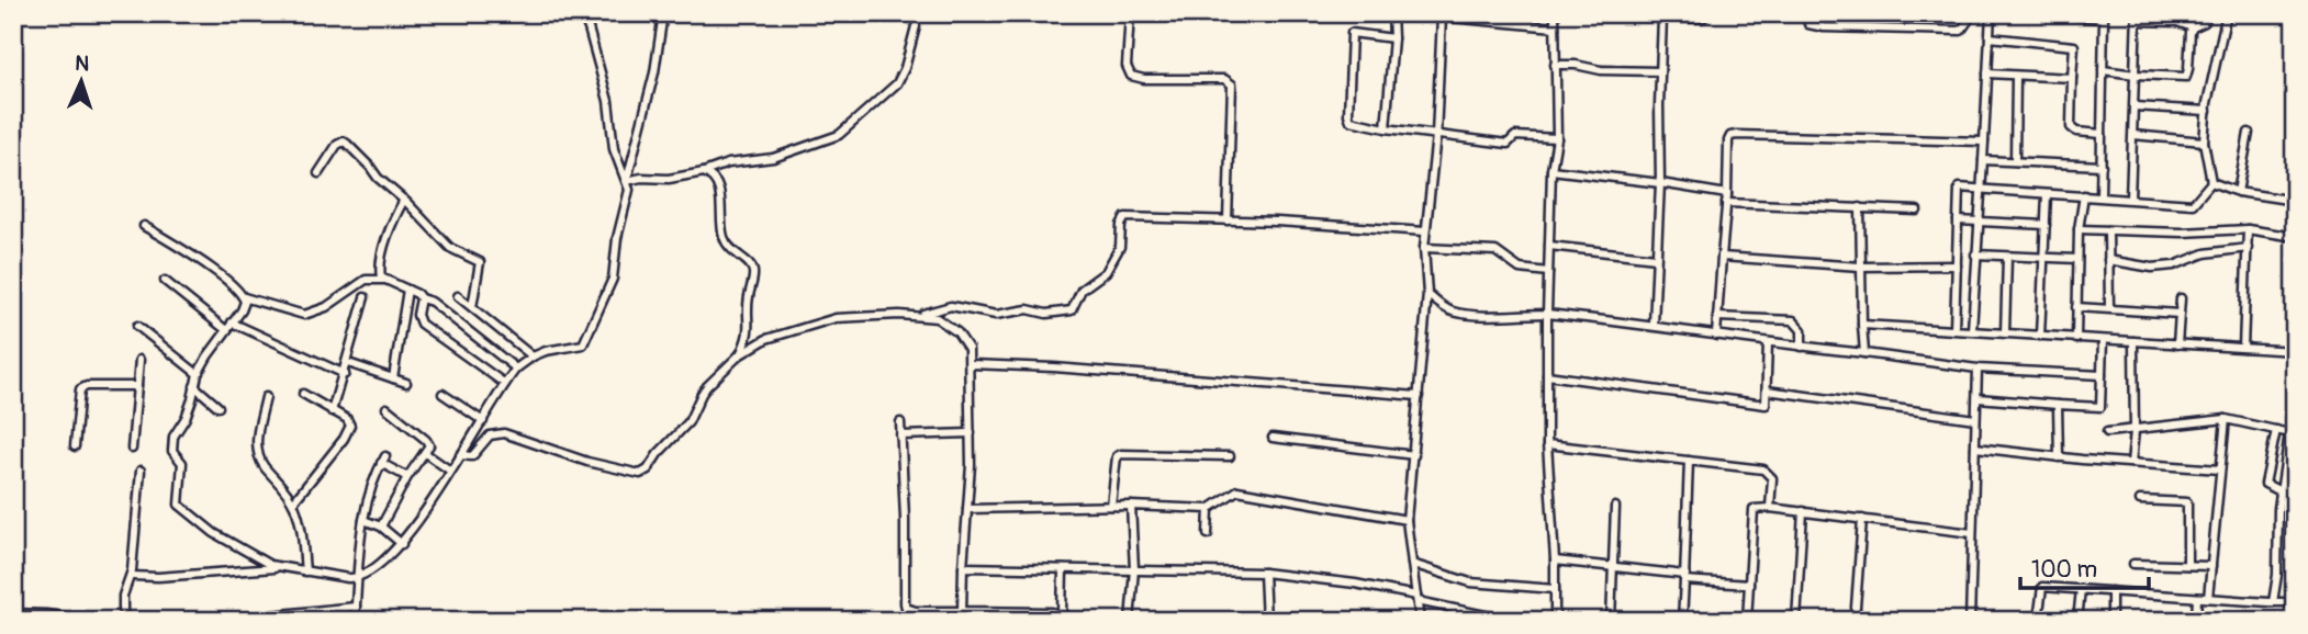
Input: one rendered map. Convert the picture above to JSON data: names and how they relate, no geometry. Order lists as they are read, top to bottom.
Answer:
{
  "scale_bar": "100 m",
  "north": "top"
}
